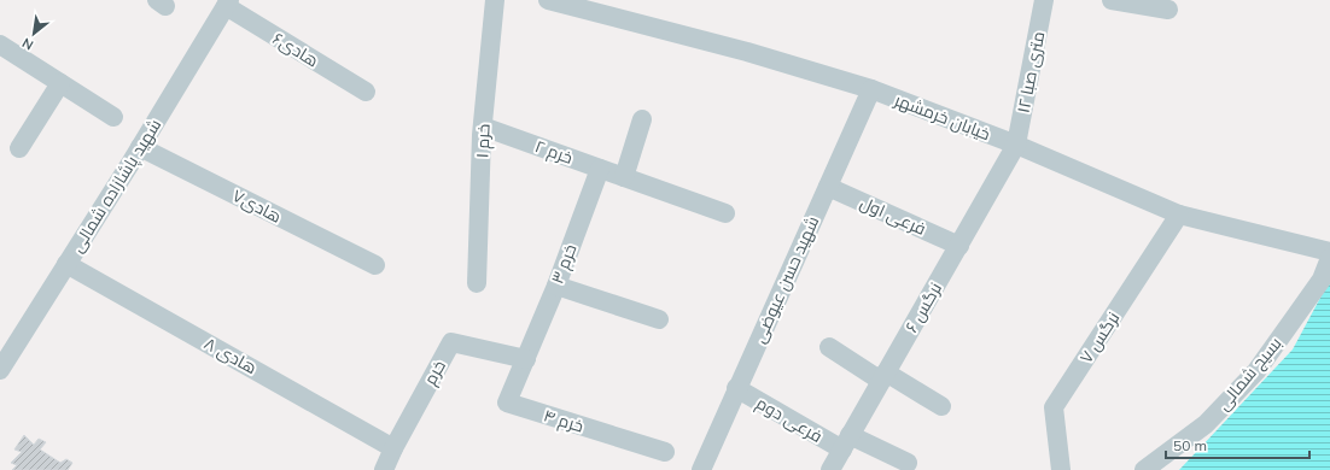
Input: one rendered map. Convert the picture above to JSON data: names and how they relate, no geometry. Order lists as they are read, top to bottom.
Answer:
{
  "streets": {
    "street": [
      "هادی۶",
      "۱۲ متری صبا",
      "خیابان خرمشهر",
      "خرم ۱",
      "خرم ۲",
      "شهید پاشازاده شمالی",
      "هادی۷",
      "فرعی اول",
      "خرم ۳",
      "شهید حسن عیوضی",
      "نرگس ۶",
      "نرگس ۷",
      "هادی ۸",
      "خرم",
      "بسیج شمالی",
      "فرعی دوم",
      "خرم ۴"
    ]
  },
  "crossings": [
    ["هادی۶", "شهید پاشازاده شمالی"],
    ["۱۲ متری صبا", "خیابان خرمشهر"],
    ["۱۲ متری صبا", "نرگس ۶"],
    ["خیابان خرمشهر", "شهید حسن عیوضی"],
    ["خیابان خرمشهر", "نرگس ۶"],
    ["خیابان خرمشهر", "نرگس ۷"],
    ["خرم ۱", "خرم ۲"],
    ["خرم ۲", "خرم ۳"],
    ["شهید پاشازاده شمالی", "هادی۷"],
    ["شهید پاشازاده شمالی", "هادی ۸"],
    ["فرعی اول", "شهید حسن عیوضی"],
    ["فرعی اول", "نرگس ۶"],
    ["خرم ۳", "خرم"],
    ["خرم ۳", "خرم ۴"],
    ["شهید حسن عیوضی", "فرعی دوم"],
    ["نرگس ۶", "فرعی دوم"],
    ["هادی ۸", "خرم"],
    ["خرم", "خرم ۴"]
  ],
  "scale_bar": "50 m",
  "north": "bottom left"
}
